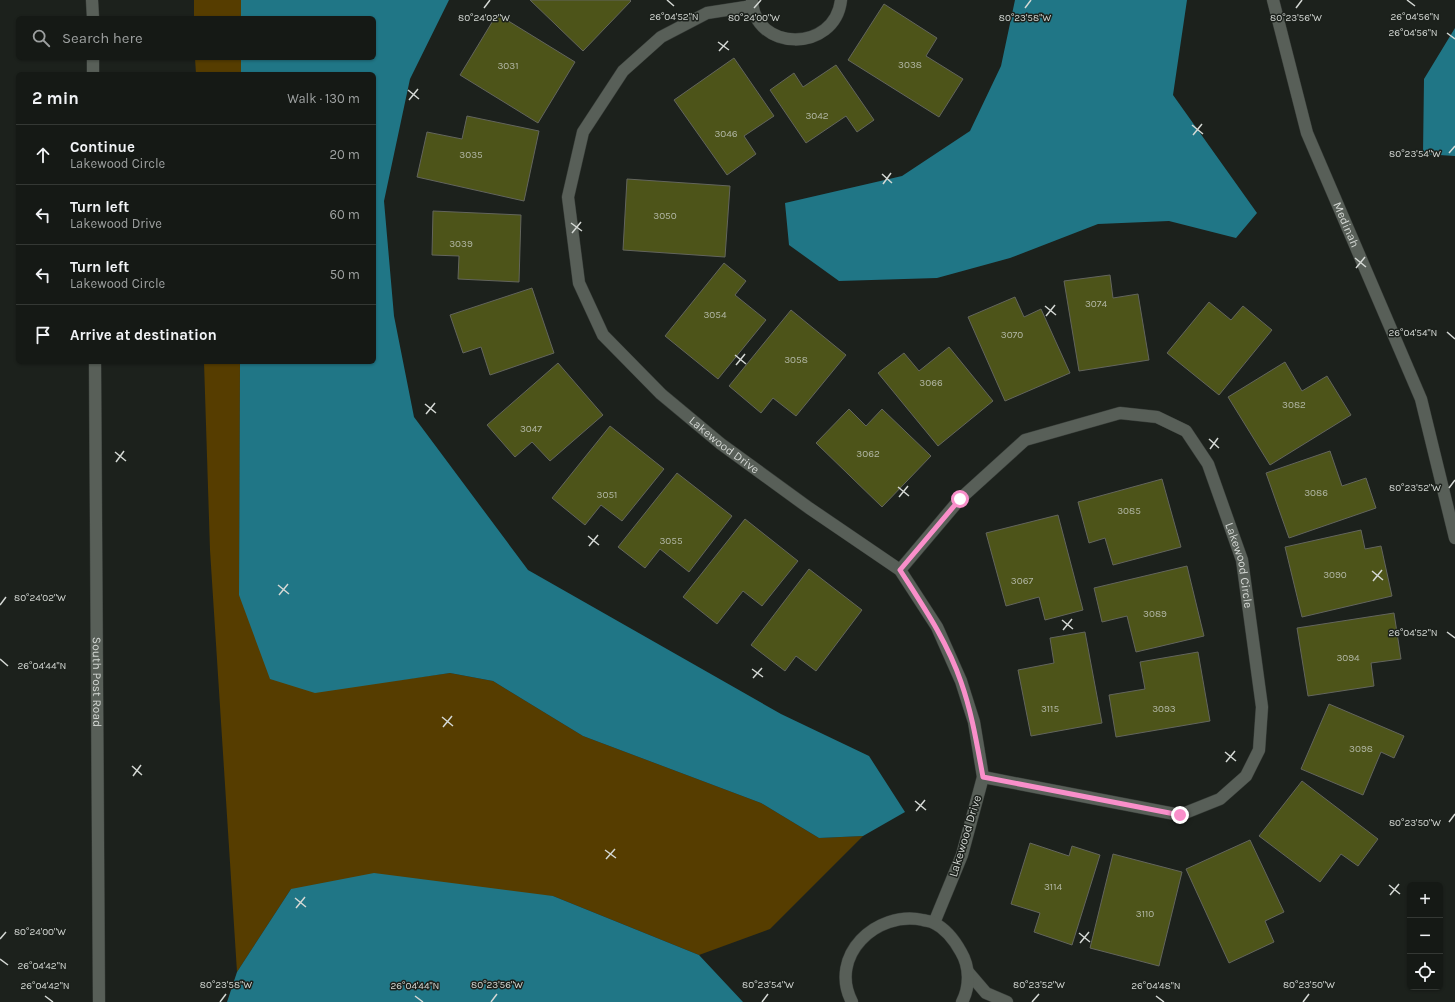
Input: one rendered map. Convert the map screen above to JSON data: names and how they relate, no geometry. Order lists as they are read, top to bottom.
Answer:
{
  "streets": {
    "street": [
      "Medinah",
      "Lakewood Drive",
      "Lakewood Circle",
      "South Post Road"
    ]
  },
  "crossings": [
    ["Lakewood Drive", "Lakewood Circle"]
  ],
  "house_numbers": [
    "3038",
    "3031",
    "3042",
    "3046",
    "3035",
    "3050",
    "3039",
    "3074",
    "3054",
    "3070",
    "3058",
    "3066",
    "3082",
    "3047",
    "3062",
    "3086",
    "3051",
    "3085",
    "3055",
    "3090",
    "3067",
    "3089",
    "3094",
    "3115",
    "3093",
    "3098",
    "3114",
    "3110"
  ],
  "page": {
    "search": "Search here",
    "heading": ["2 min", "Walk · 130 m"],
    "list": [
      ["Continue", "Lakewood Circle", "20 m"],
      ["Turn left", "Lakewood Drive", "60 m"],
      ["Turn left", "Lakewood Circle", "50 m"],
      "Arrive at destination"
    ],
    "map_buttons": ["+", "−"]
  },
  "coordinates": [
    "26°04'56\"N",
    "26°04'52\"N",
    "80°24'02\"W",
    "80°24'00\"W",
    "80°23'58\"W",
    "80°23'56\"W",
    "80°23'54\"W",
    "26°04'54\"N",
    "80°23'52\"W",
    "26°04'44\"N",
    "80°23'50\"W",
    "26°04'42\"N",
    "26°04'48\"N"
  ]
}
